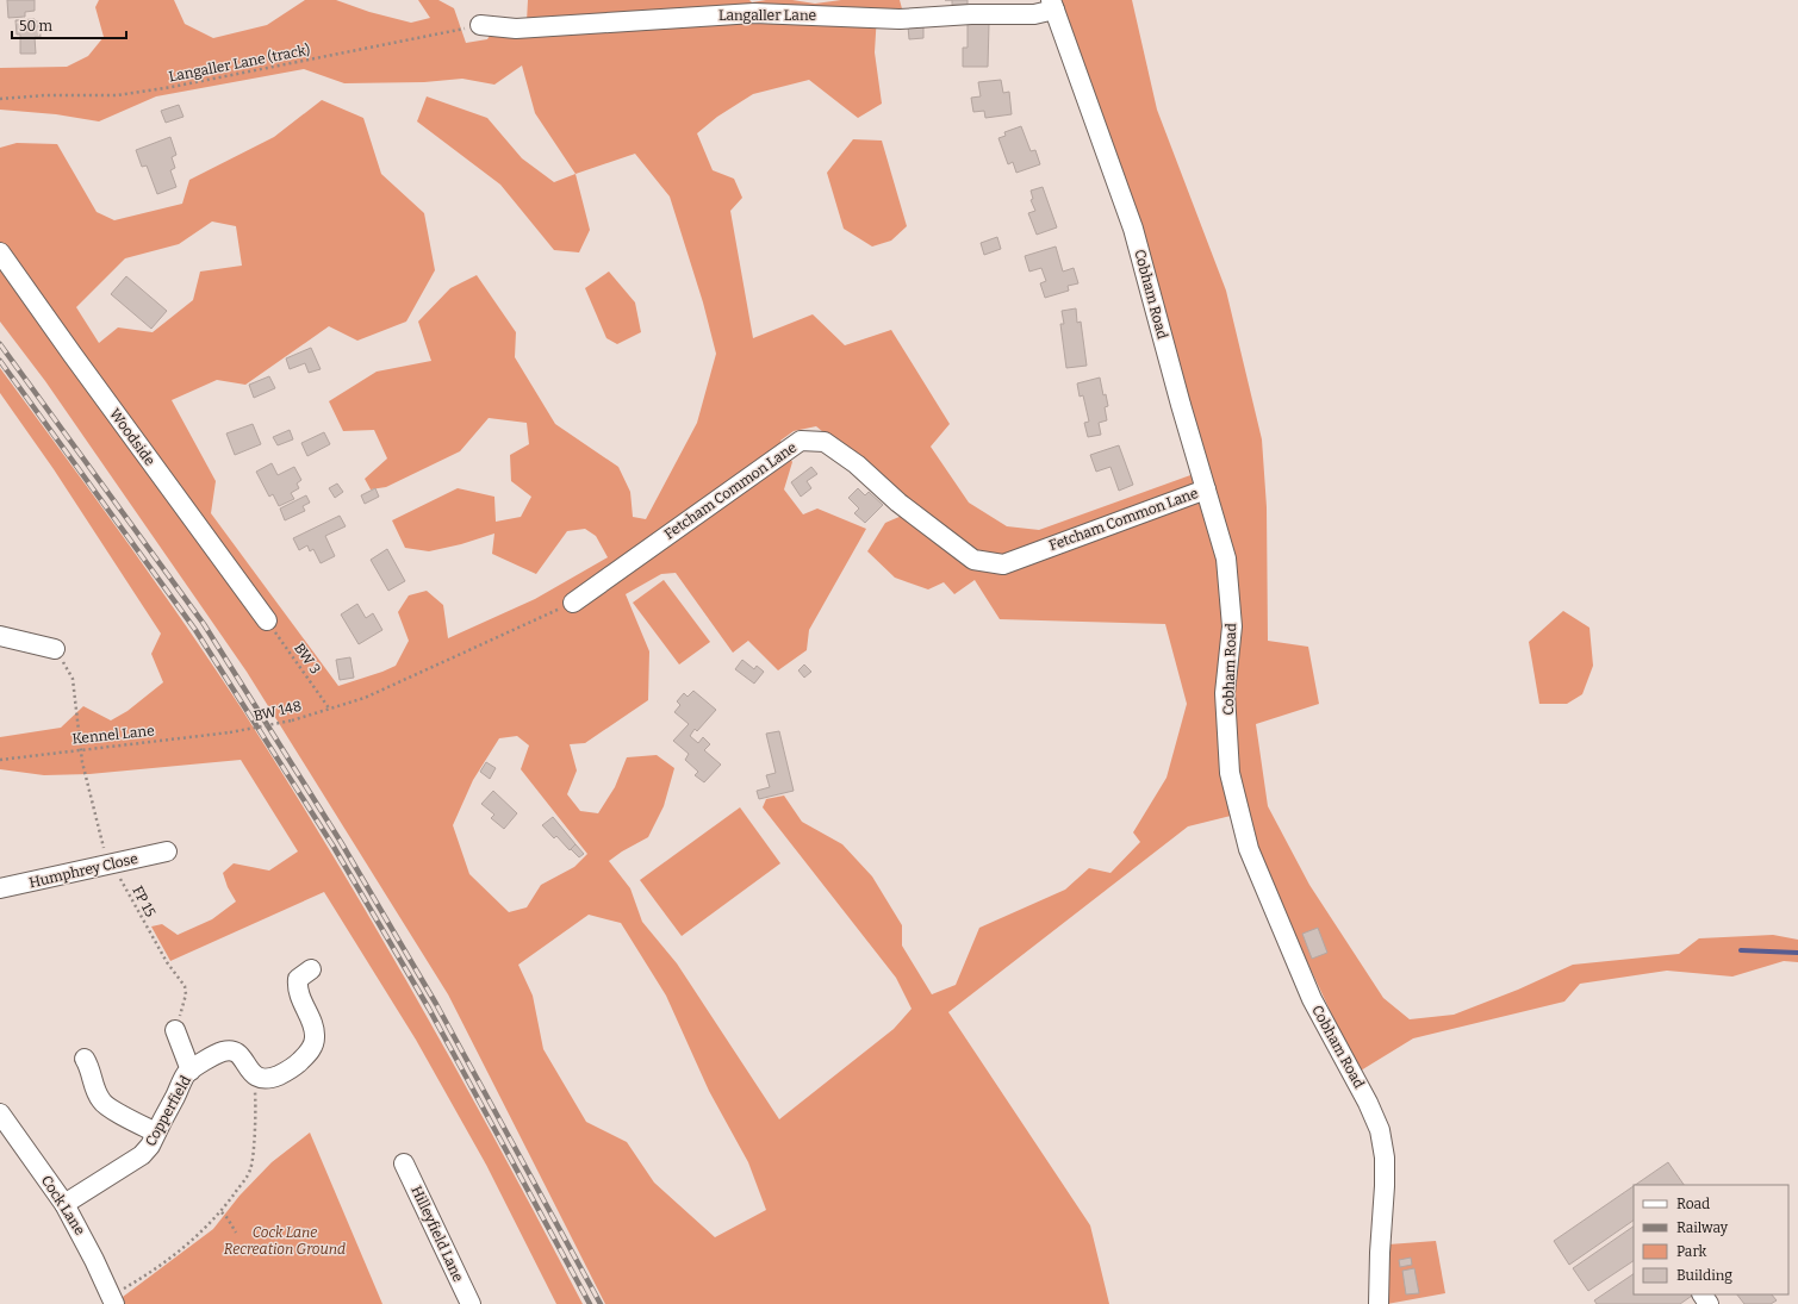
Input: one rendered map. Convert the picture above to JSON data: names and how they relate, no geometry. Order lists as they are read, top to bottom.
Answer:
{
  "streets": {
    "street": [
      "Langaller Lane",
      "Cobham Road",
      "Woodside",
      "Fetcham Common Lane",
      "Humphrey Close",
      "Copperfield",
      "Cock Lane",
      "Hilleyfield Lane"
    ],
    "path": [
      "Langaller Lane (track)",
      "BW 3",
      "BW 148",
      "Kennel Lane",
      "FP 15"
    ]
  },
  "crossings": [
    ["Langaller Lane", "Langaller Lane (track)"],
    ["Langaller Lane", "Cobham Road"],
    ["Cobham Road", "Fetcham Common Lane"],
    ["Woodside", "BW 3"],
    ["BW 3", "BW 148"],
    ["BW 148", "Kennel Lane"],
    ["Kennel Lane", "FP 15"],
    ["Humphrey Close", "FP 15"],
    ["Copperfield", "Cock Lane"]
  ],
  "parks": ["Cock Lane Recreation Ground"],
  "legend": [
    "Road",
    "Railway",
    "Park",
    "Building"
  ],
  "scale_bar": "50 m"
}
